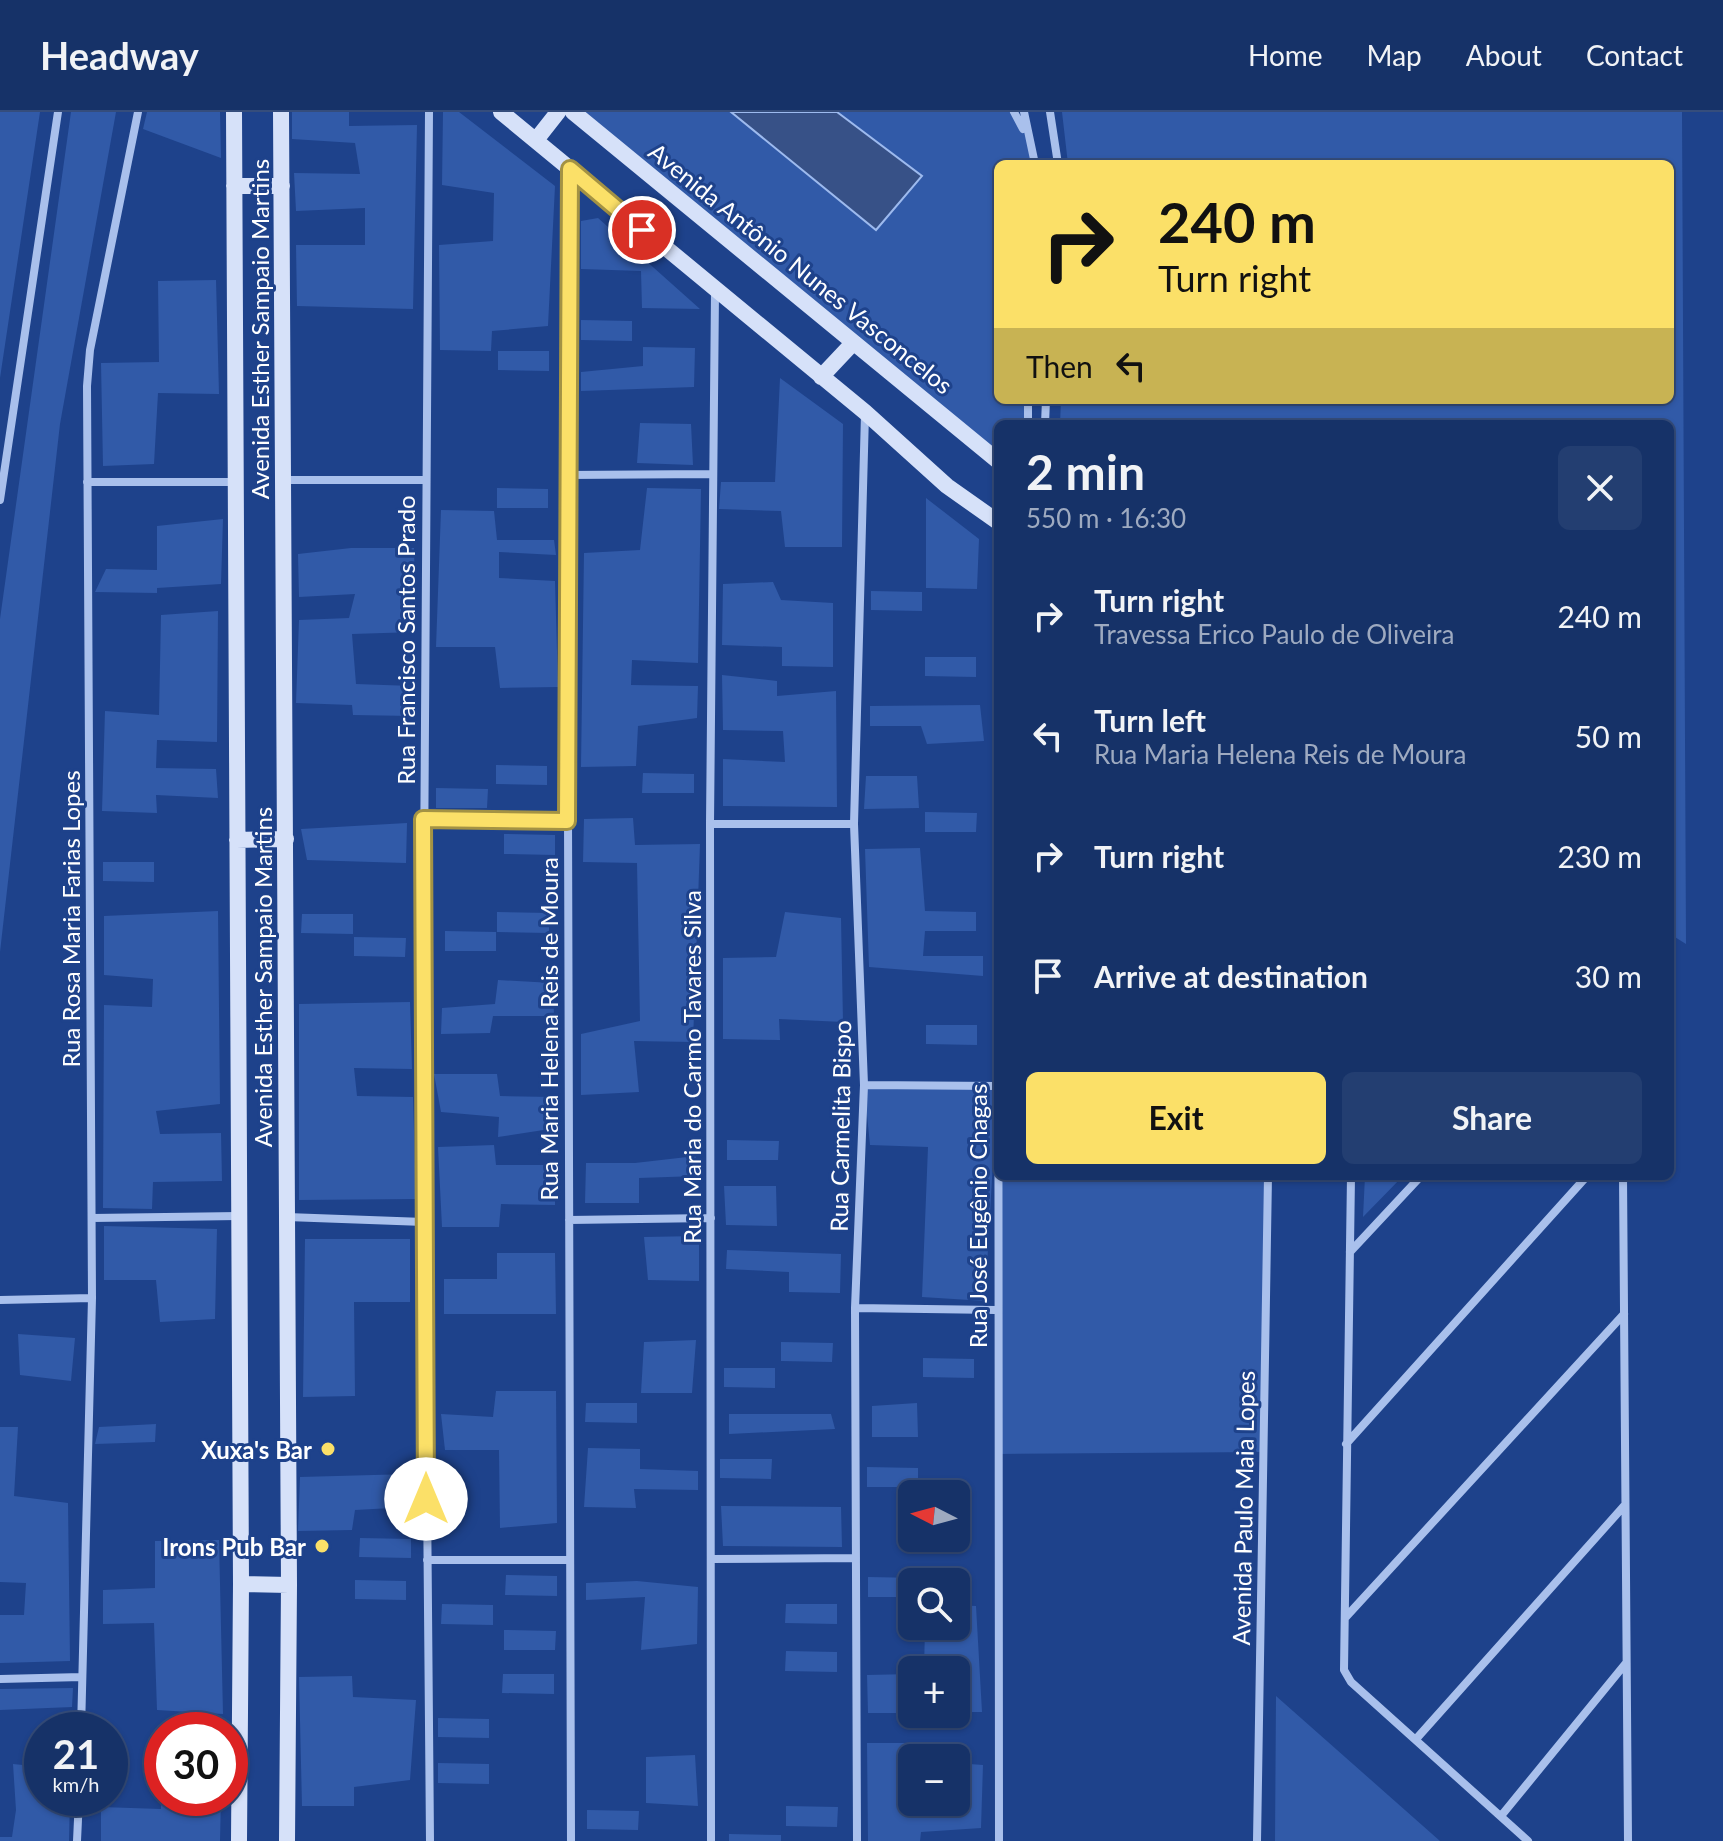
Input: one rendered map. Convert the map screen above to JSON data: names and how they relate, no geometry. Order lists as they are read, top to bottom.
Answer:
{
  "streets": {
    "street": [
      "Avenida Antônio Nunes Vasconcelos",
      "Avenida Esther Sampaio Martins",
      "Rua Francisco Santos Prado",
      "Rua Rosa Maria Farias Lopes",
      "Rua Maria Helena Reis de Moura",
      "Rua Maria do Carmo Tavares Silva",
      "Rua Carmelita Bispo",
      "Rua José Eugênio Chagas",
      "Avenida Paulo Maia Lopes"
    ]
  },
  "places": ["Xuxa's Bar", "Irons Pub Bar"],
  "north": "left",
  "page": {
    "header": "Headway",
    "nav": [
      "Home",
      "Map",
      "About",
      "Contact"
    ],
    "turn": ["240 m", "Turn right"],
    "then": "Then",
    "heading": ["2 min", "550 m · 16:30"],
    "list": [
      {
        "name": "Turn right",
        "note": "Travessa Erico Paulo de Oliveira",
        "value": "240 m"
      },
      {
        "name": "Turn left",
        "note": "Rua Maria Helena Reis de Moura",
        "value": "50 m"
      },
      {
        "name": "Turn right",
        "value": "230 m"
      },
      {
        "name": "Arrive at destination",
        "value": "30 m"
      }
    ],
    "buttons": ["Exit", "Share"],
    "map_buttons": ["+", "−"],
    "speed": "21 km/h",
    "limit": "30"
  }
}
